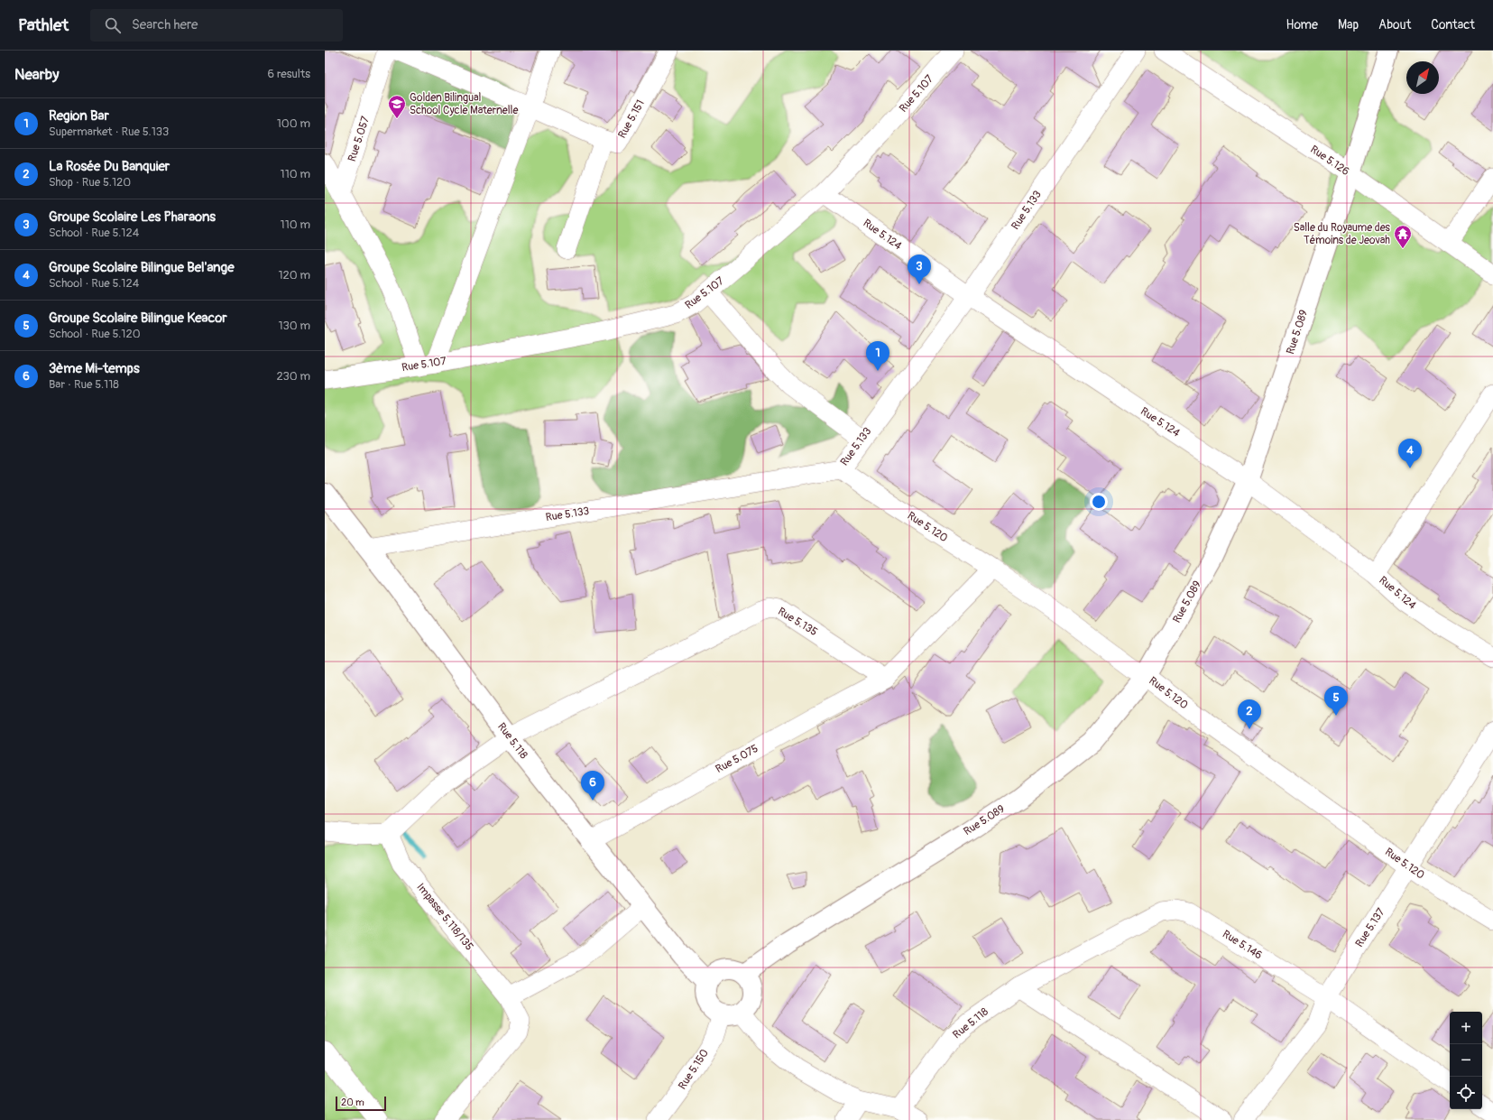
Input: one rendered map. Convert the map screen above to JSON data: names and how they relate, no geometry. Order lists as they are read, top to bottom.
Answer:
{
  "streets": {
    "street": [
      "Rue 5.107",
      "Rue 5.151",
      "Rue 5.057",
      "Rue 5.126",
      "Rue 5.133",
      "Rue 5.124",
      "Rue 5.089",
      "Rue 5.120",
      "Rue 5.135",
      "Rue 5.118",
      "Rue 5.075",
      "Impasse 5.118/135",
      "Rue 5.137",
      "Rue 5.146",
      "Rue 5.150"
    ]
  },
  "crossings": [
    ["Rue 5.107", "Rue 5.124"],
    ["Rue 5.126", "Rue 5.089"],
    ["Rue 5.133", "Rue 5.124"],
    ["Rue 5.133", "Rue 5.120"],
    ["Rue 5.133", "Rue 5.118"],
    ["Rue 5.124", "Rue 5.089"],
    ["Rue 5.089", "Rue 5.120"],
    ["Rue 5.089", "Rue 5.118"],
    ["Rue 5.089", "Rue 5.150"],
    ["Rue 5.120", "Rue 5.137"],
    ["Rue 5.135", "Rue 5.118"],
    ["Rue 5.135", "Rue 5.075"],
    ["Rue 5.118", "Rue 5.075"],
    ["Rue 5.118", "Rue 5.146"],
    ["Rue 5.118", "Rue 5.150"],
    ["Rue 5.137", "Rue 5.146"]
  ],
  "places": {
    "school or university": ["Golden Bilingual School Cycle Maternelle"],
    "temple": ["Salle du Royaume des Témoins de Jeovah"]
  },
  "scale_bar": "20 m",
  "north": "top right",
  "page": {
    "header": "Pathlet",
    "search": "Search here",
    "nav": [
      "Home",
      "Map",
      "About",
      "Contact"
    ],
    "heading": ["Nearby", "6 results"],
    "list": [
      {
        "mark": "1",
        "name": "Region Bar",
        "note": "Supermarket · Rue 5.133",
        "value": "100 m"
      },
      {
        "mark": "2",
        "name": "La Rosée Du Banquier",
        "note": "Shop · Rue 5.120",
        "value": "110 m"
      },
      {
        "mark": "3",
        "name": "Groupe Scolaire Les Pharaons",
        "note": "School · Rue 5.124",
        "value": "110 m"
      },
      {
        "mark": "4",
        "name": "Groupe Scolaire Bilingue Bel'ange",
        "note": "School · Rue 5.124",
        "value": "120 m"
      },
      {
        "mark": "5",
        "name": "Groupe Scolaire Bilingue Keacor",
        "note": "School · Rue 5.120",
        "value": "130 m"
      },
      {
        "mark": "6",
        "name": "3ème Mi-temps",
        "note": "Bar · Rue 5.118",
        "value": "230 m"
      }
    ],
    "pins": [
      "3",
      "1",
      "4",
      "5",
      "2",
      "6"
    ],
    "map_buttons": ["+", "−"],
    "scale": "20 m"
  }
}
